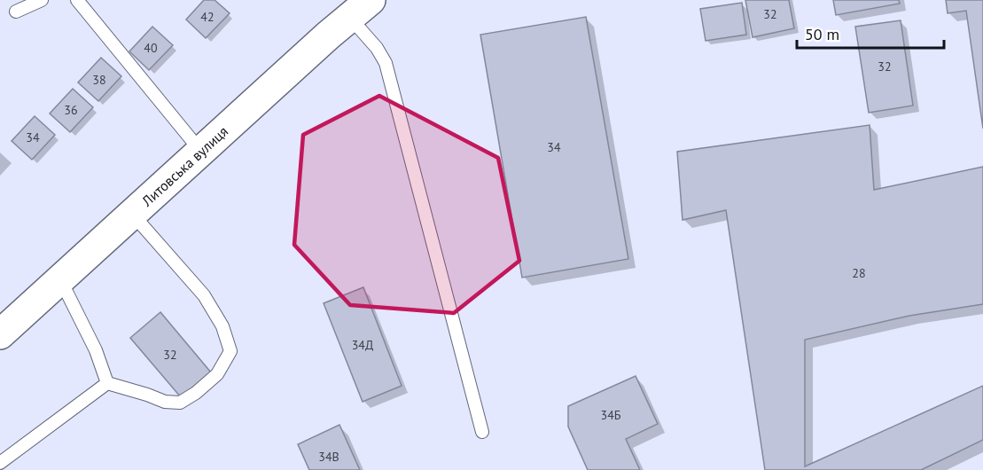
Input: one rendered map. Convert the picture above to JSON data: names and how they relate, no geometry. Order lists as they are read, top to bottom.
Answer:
{
  "streets": {
    "street": ["Литовська вулиця"]
  },
  "house_numbers": [
    "32",
    "42",
    "40",
    "32",
    "38",
    "36",
    "34",
    "34",
    "28",
    "34Д",
    "32",
    "34Б",
    "34В"
  ],
  "scale_bar": "50 m"
}
